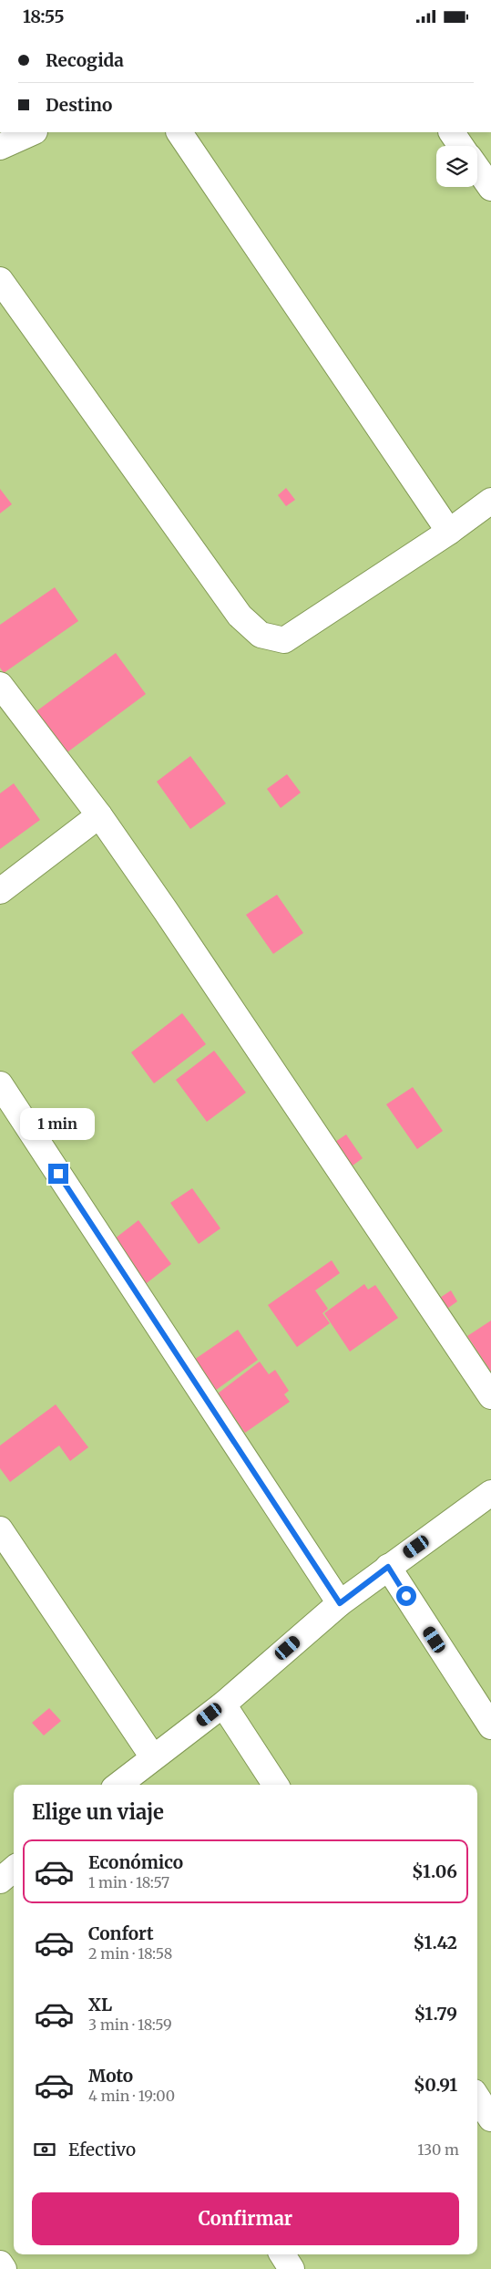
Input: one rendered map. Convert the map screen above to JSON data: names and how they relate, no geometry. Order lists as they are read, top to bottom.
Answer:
{
  "page": {
    "status": "18:55",
    "banner": ["Recogida", "Destino"],
    "bubble": "1 min",
    "heading": "Elige un viaje",
    "list": [
      {
        "name": "Económico",
        "note": "1 min · 18:57",
        "value": "$1.06"
      },
      {
        "name": "Confort",
        "note": "2 min · 18:58",
        "value": "$1.42"
      },
      {
        "name": "XL",
        "note": "3 min · 18:59",
        "value": "$1.79"
      },
      {
        "name": "Moto",
        "note": "4 min · 19:00",
        "value": "$0.91"
      }
    ],
    "pay": ["Efectivo", "130 m"],
    "buttons": "Confirmar"
  }
}
